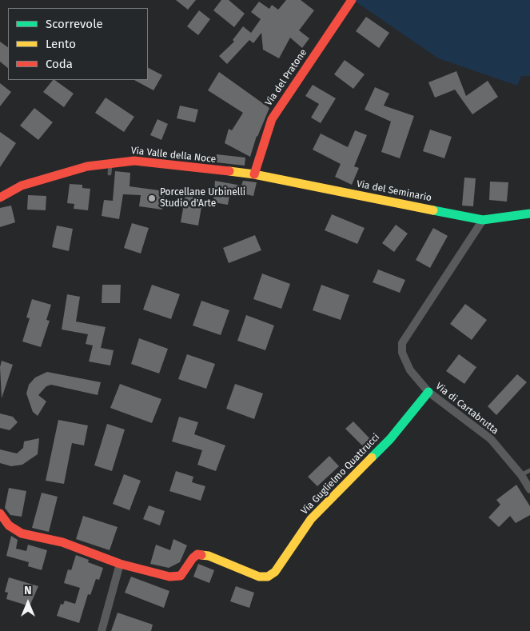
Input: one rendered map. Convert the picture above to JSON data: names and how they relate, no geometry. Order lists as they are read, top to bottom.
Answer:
{
  "streets": {
    "street": [
      "Via del Pratone",
      "Via Valle della Noce",
      "Via del Seminario",
      "Via di Cartabrutta",
      "Via Guglielmo Quattrucci"
    ]
  },
  "crossings": [
    ["Via del Pratone", "Via Valle della Noce"],
    ["Via del Pratone", "Via del Seminario"],
    ["Via Valle della Noce", "Via del Seminario"],
    ["Via del Seminario", "Via di Cartabrutta"],
    ["Via di Cartabrutta", "Via Guglielmo Quattrucci"]
  ],
  "places": ["Porcellane Urbinelli Studio d'Arte"],
  "legend": ["Scorrevole", "Lento", "Coda"],
  "north": "top"
}
